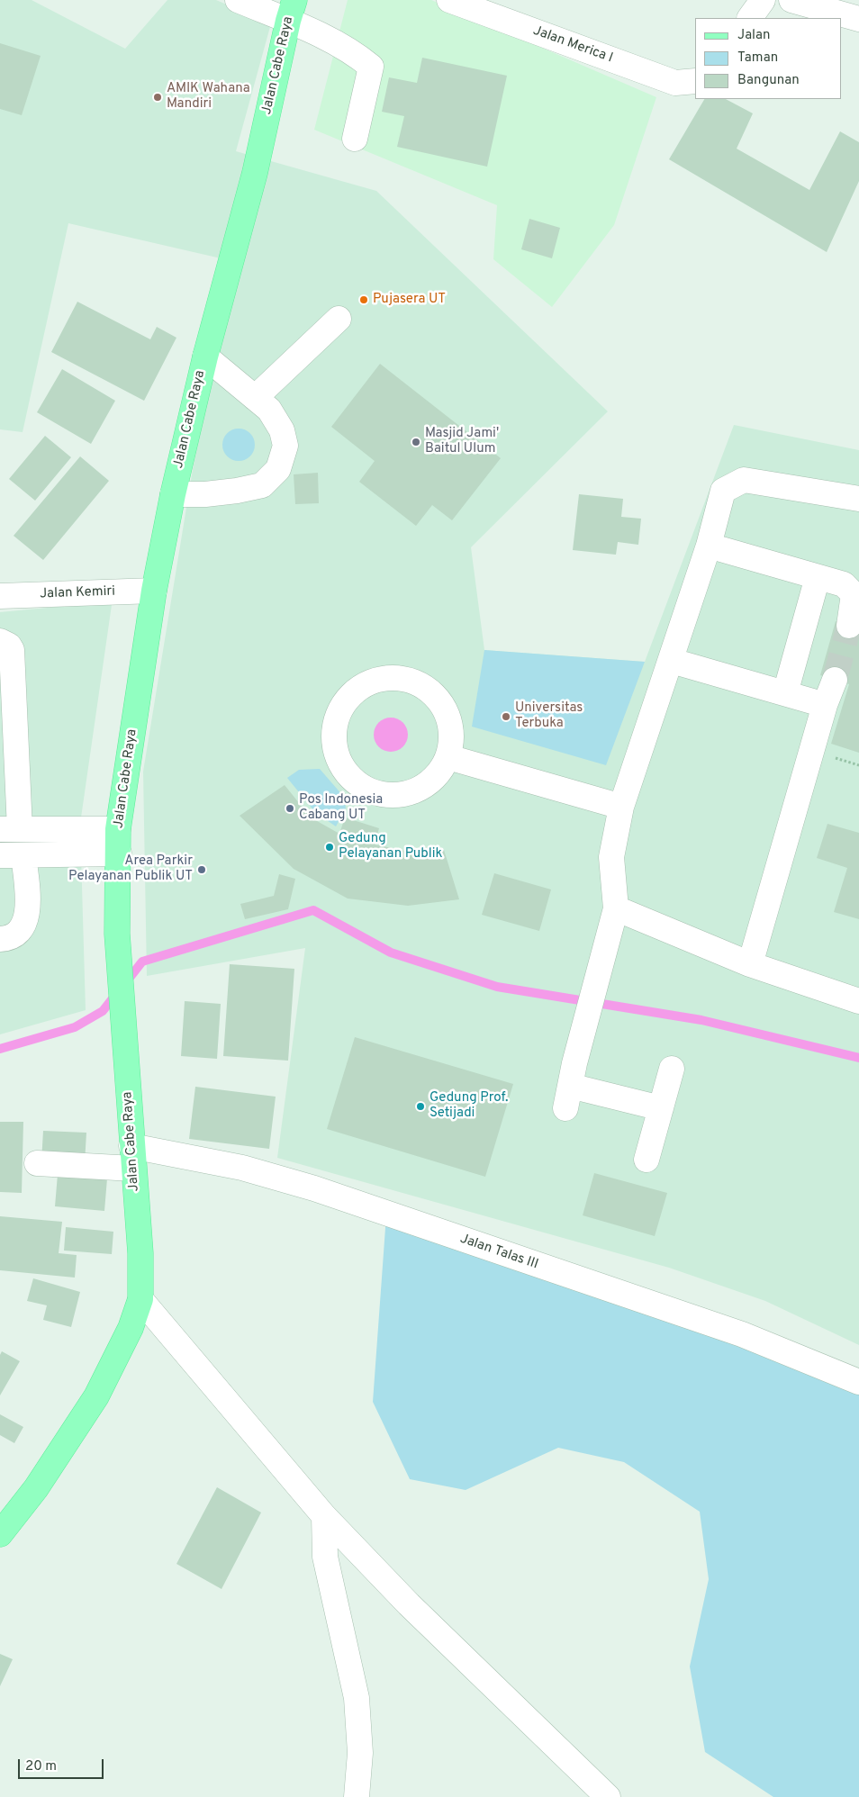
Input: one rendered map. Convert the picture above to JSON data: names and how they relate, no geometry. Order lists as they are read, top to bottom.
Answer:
{
  "streets": {
    "main road": ["Jalan Cabe Raya"],
    "street": ["Jalan Merica I", "Jalan Kemiri", "Jalan Talas III"]
  },
  "crossings": [
    ["Jalan Cabe Raya", "Jalan Kemiri"],
    ["Jalan Cabe Raya", "Jalan Talas III"]
  ],
  "places": [
    "AMIK Wahana Mandiri",
    "Pujasera UT",
    "Masjid Jami' Baitul Ulum",
    "Universitas Terbuka",
    "Pos Indonesia Cabang UT",
    "Gedung Pelayanan Publik",
    "Area Parkir Pelayanan Publik UT",
    "Gedung Prof. Setijadi"
  ],
  "legend": ["Jalan", "Taman", "Bangunan"],
  "scale_bar": "20 m"
}
